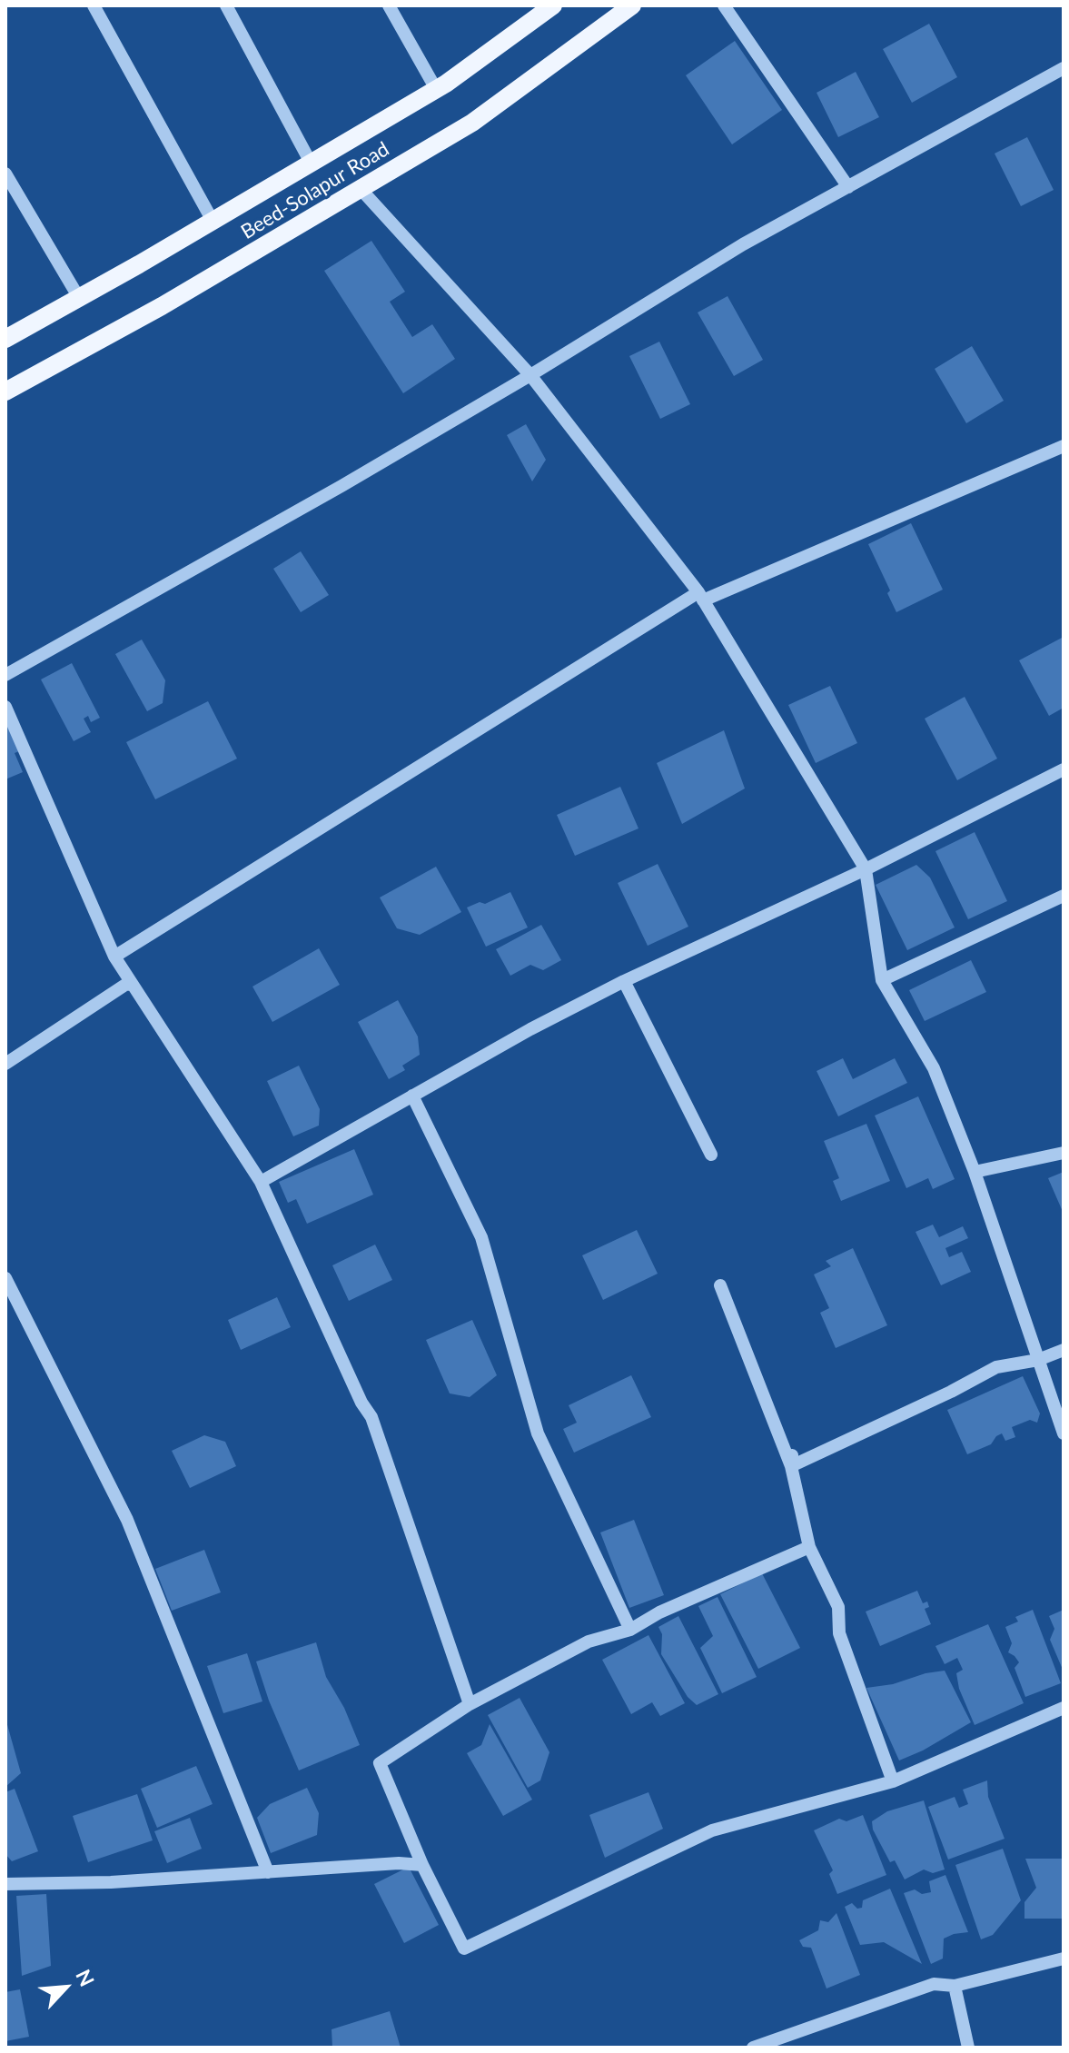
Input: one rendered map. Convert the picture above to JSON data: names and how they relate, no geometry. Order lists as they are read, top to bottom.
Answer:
{
  "streets": {
    "main road": ["Beed-Solapur Road"]
  },
  "north": "top right"
}
